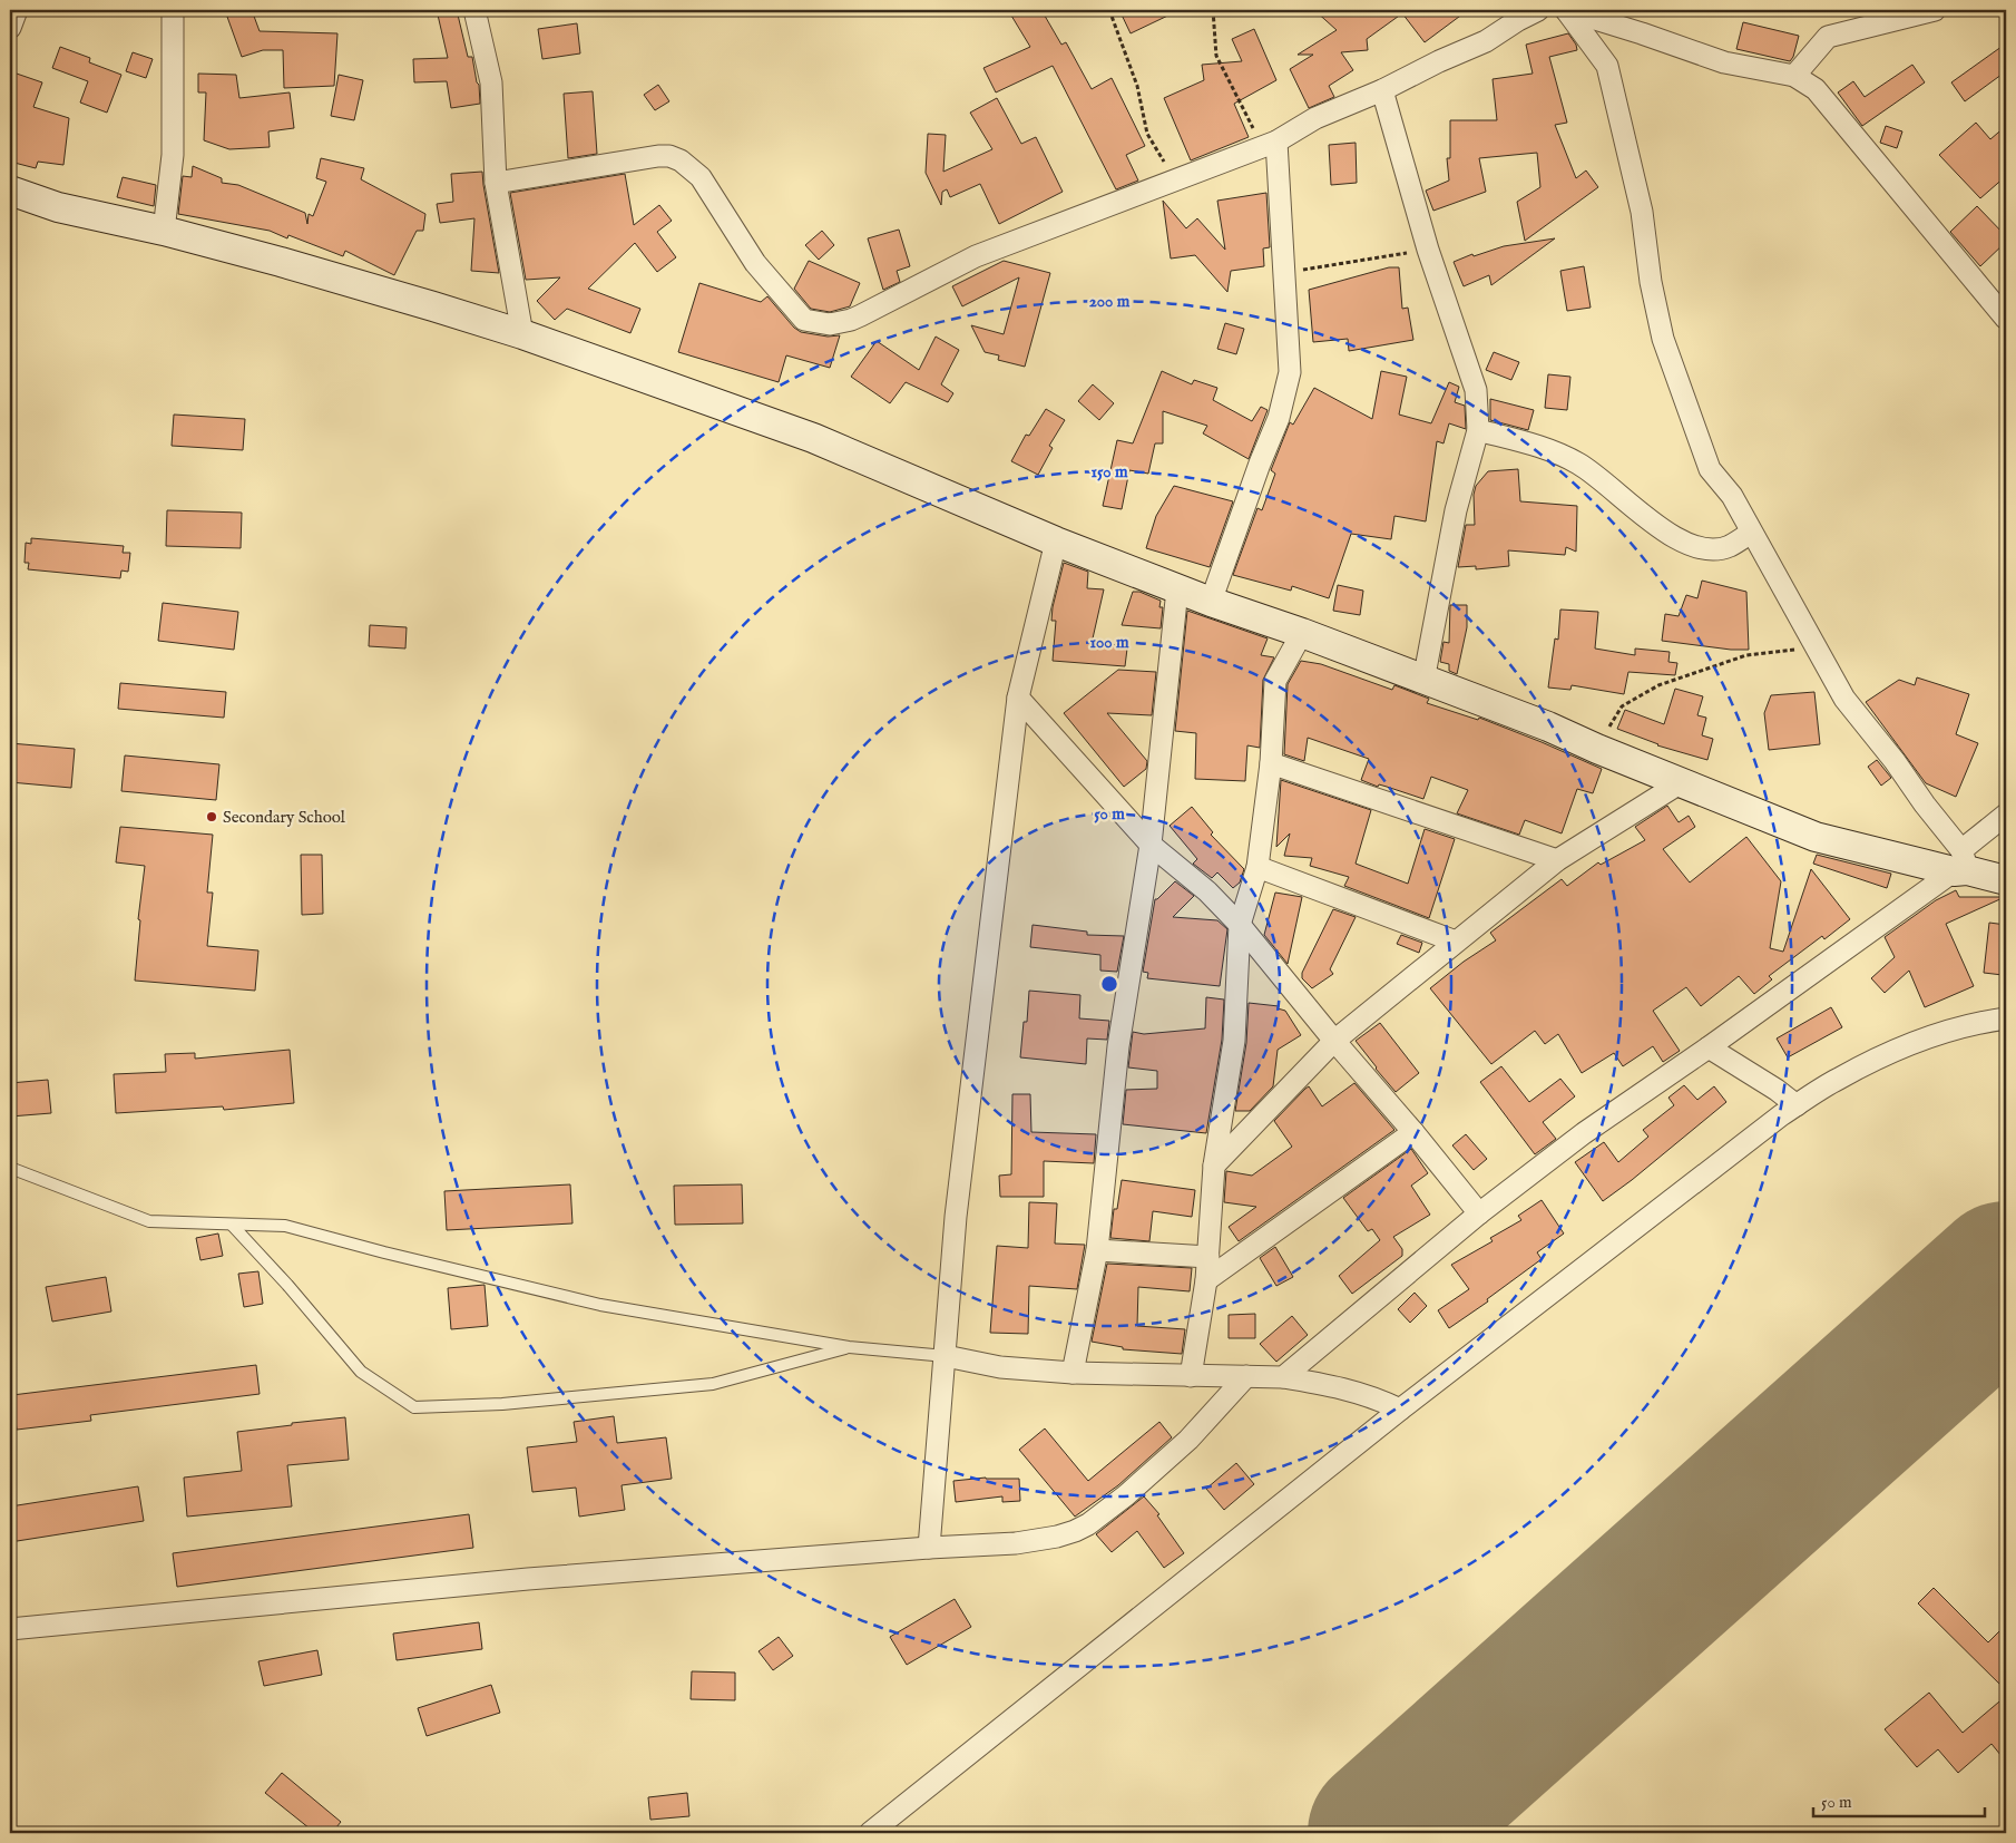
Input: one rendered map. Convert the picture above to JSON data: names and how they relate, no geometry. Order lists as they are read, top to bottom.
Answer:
{
  "places": ["Secondary School"],
  "scale_bar": "50 m",
  "rings": [
    "200 m",
    "150 m",
    "100 m",
    "50 m"
  ]
}
